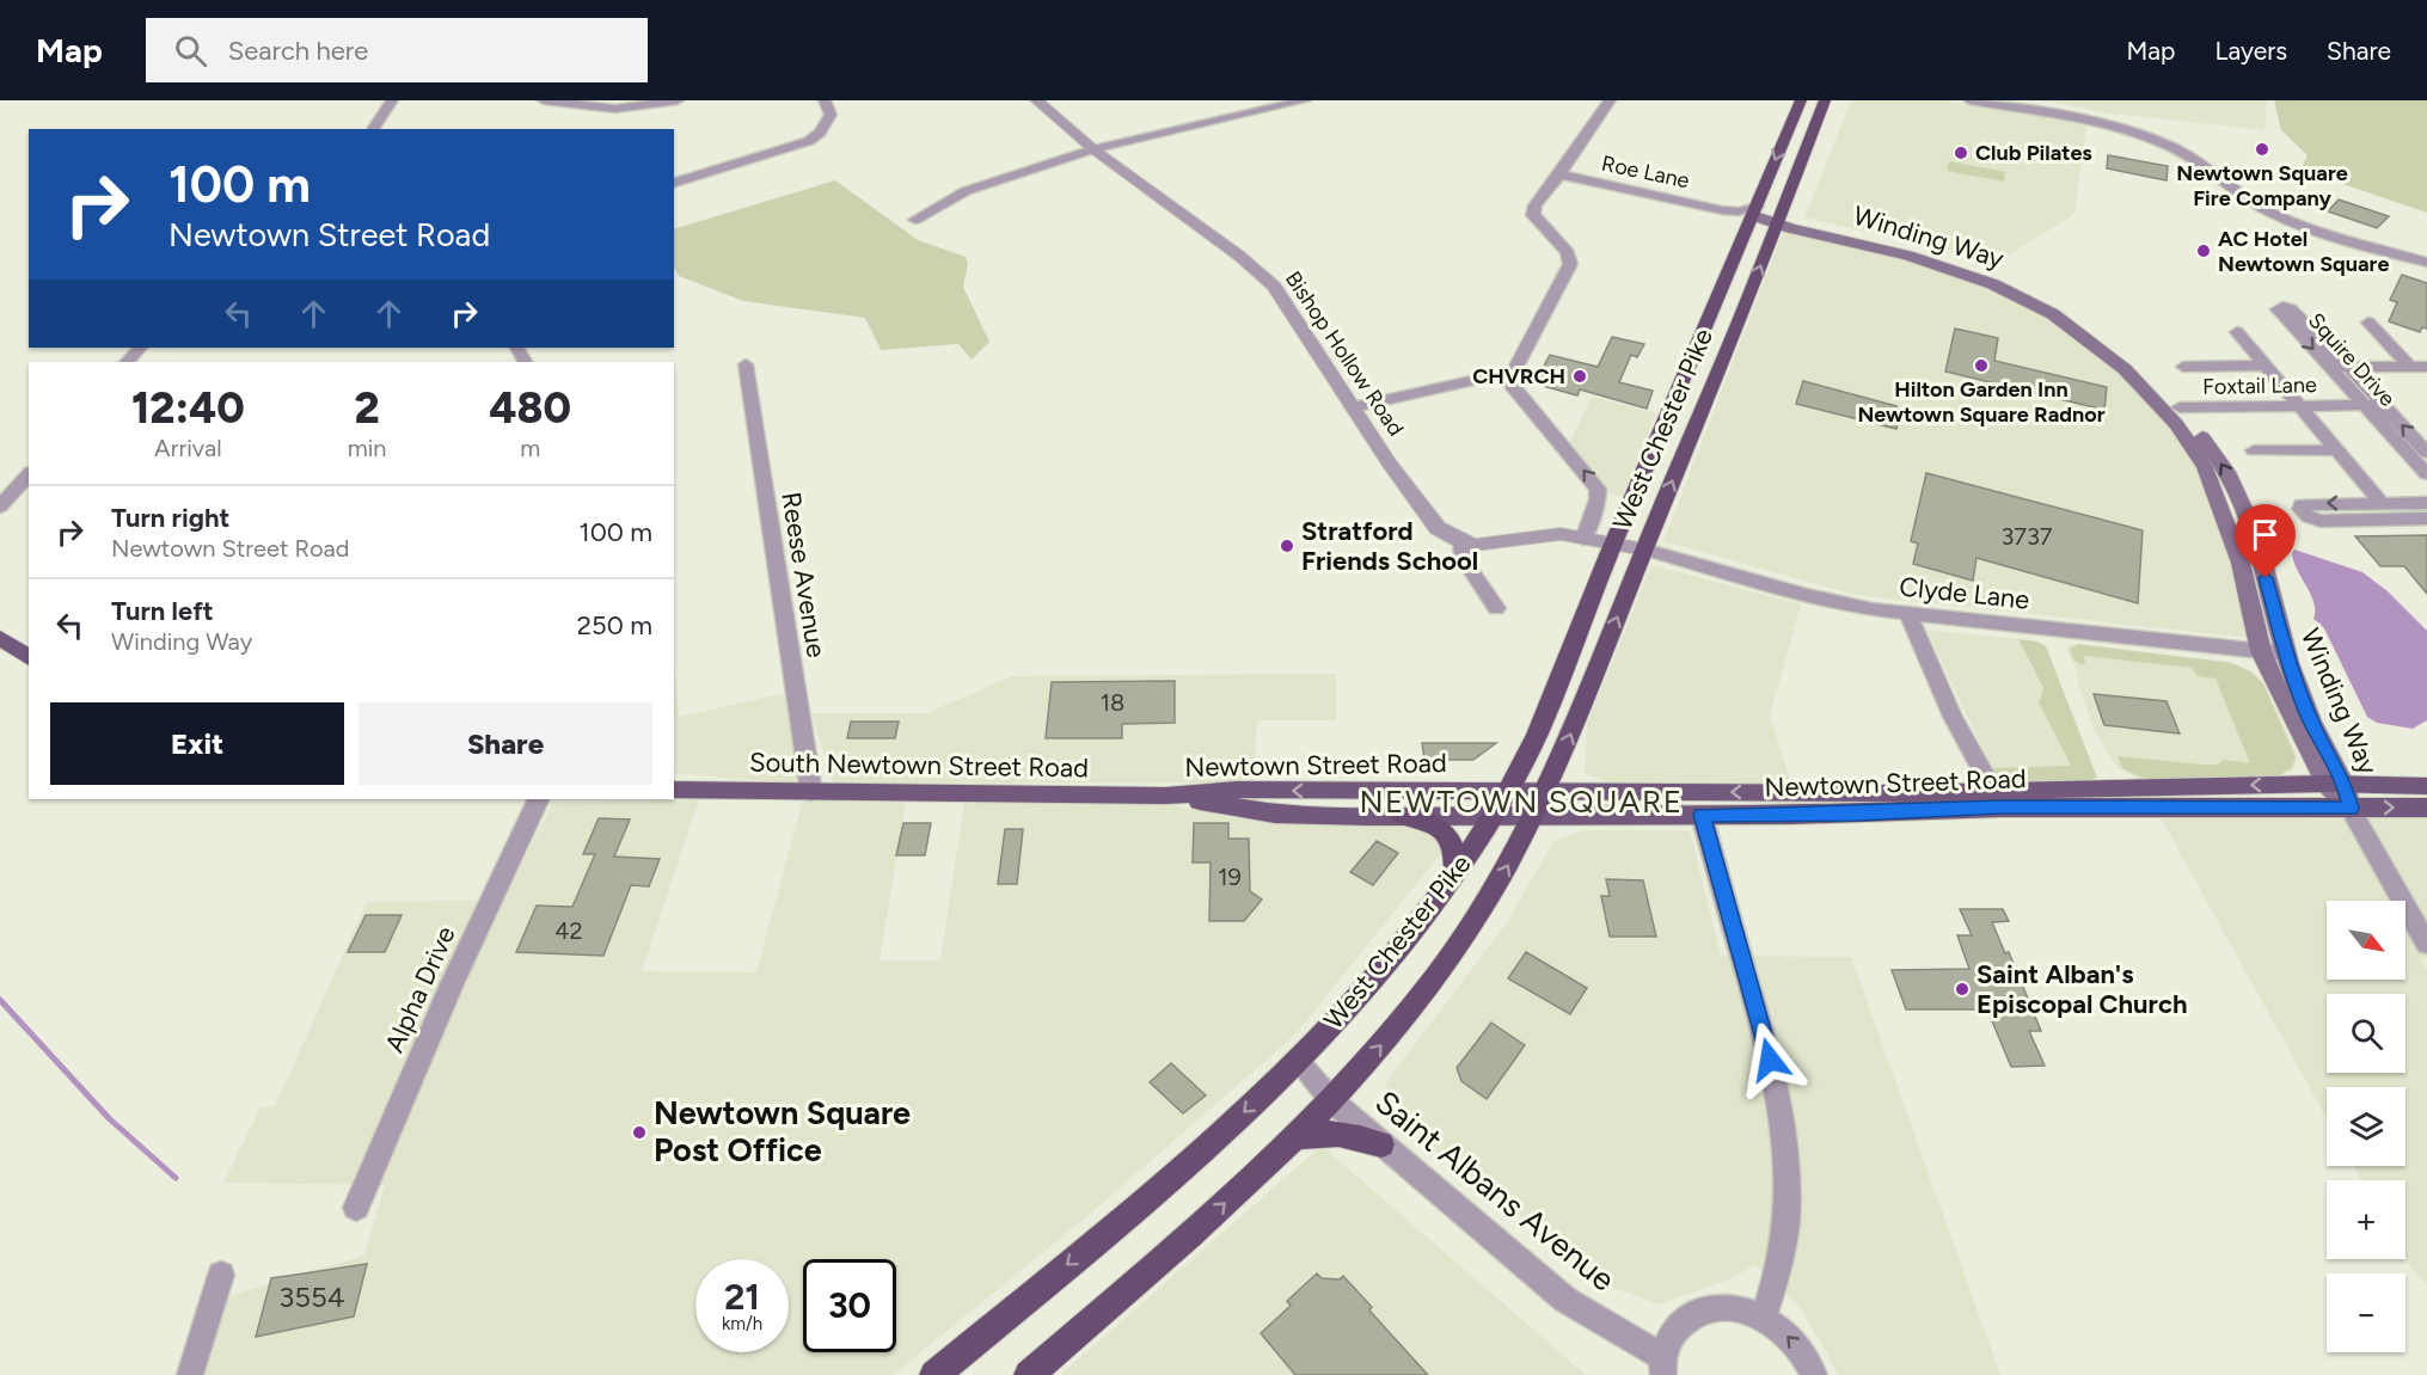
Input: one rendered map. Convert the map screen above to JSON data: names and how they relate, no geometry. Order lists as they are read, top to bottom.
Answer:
{
  "streets": {
    "highway": ["West Chester Pike"],
    "main road": ["Winding Way", "South Newtown Street Road", "Newtown Street Road"],
    "street": [
      "Roe Lane",
      "Bishop Hollow Road",
      "Squire Drive",
      "Foxtail Lane",
      "Reese Avenue",
      "Clyde Lane",
      "Alpha Drive",
      "Saint Albans Avenue"
    ]
  },
  "crossings": [
    ["Roe Lane", "Winding Way"],
    ["Roe Lane", "West Chester Pike"],
    ["Winding Way", "Foxtail Lane"],
    ["Winding Way", "West Chester Pike"],
    ["Winding Way", "Clyde Lane"],
    ["Winding Way", "Newtown Street Road"],
    ["Bishop Hollow Road", "West Chester Pike"],
    ["Bishop Hollow Road", "Clyde Lane"],
    ["Squire Drive", "Foxtail Lane"],
    ["West Chester Pike", "Clyde Lane"],
    ["West Chester Pike", "Newtown Street Road"],
    ["West Chester Pike", "Saint Albans Avenue"],
    ["Reese Avenue", "South Newtown Street Road"],
    ["South Newtown Street Road", "Newtown Street Road"]
  ],
  "districts": ["NEWTOWN SQUARE"],
  "places": [
    "Newtown Square Fire Company",
    "Club Pilates",
    "AC Hotel Newtown Square",
    "Hilton Garden Inn Newtown Square Radnor",
    "CHVRCH",
    "Stratford Friends School",
    "Saint Alban's Episcopal Church",
    "Newtown Square Post Office"
  ],
  "house_numbers": [
    "3737",
    "18",
    "19",
    "42",
    "3554"
  ],
  "north": "bottom right",
  "page": {
    "header": "Map",
    "search": "Search here",
    "nav": ["Map", "Layers", "Share"],
    "turn": ["100 m", "Newtown Street Road"],
    "eta": [
      "12:40",
      "Arrival",
      "2",
      "min",
      "480",
      "m"
    ],
    "list": [
      {
        "name": "Turn right",
        "note": "Newtown Street Road",
        "value": "100 m"
      },
      {
        "name": "Turn left",
        "note": "Winding Way",
        "value": "250 m"
      }
    ],
    "buttons": ["Exit", "Share"],
    "map_buttons": ["+", "−"],
    "speed": "21 km/h",
    "limit": "30"
  }
}
